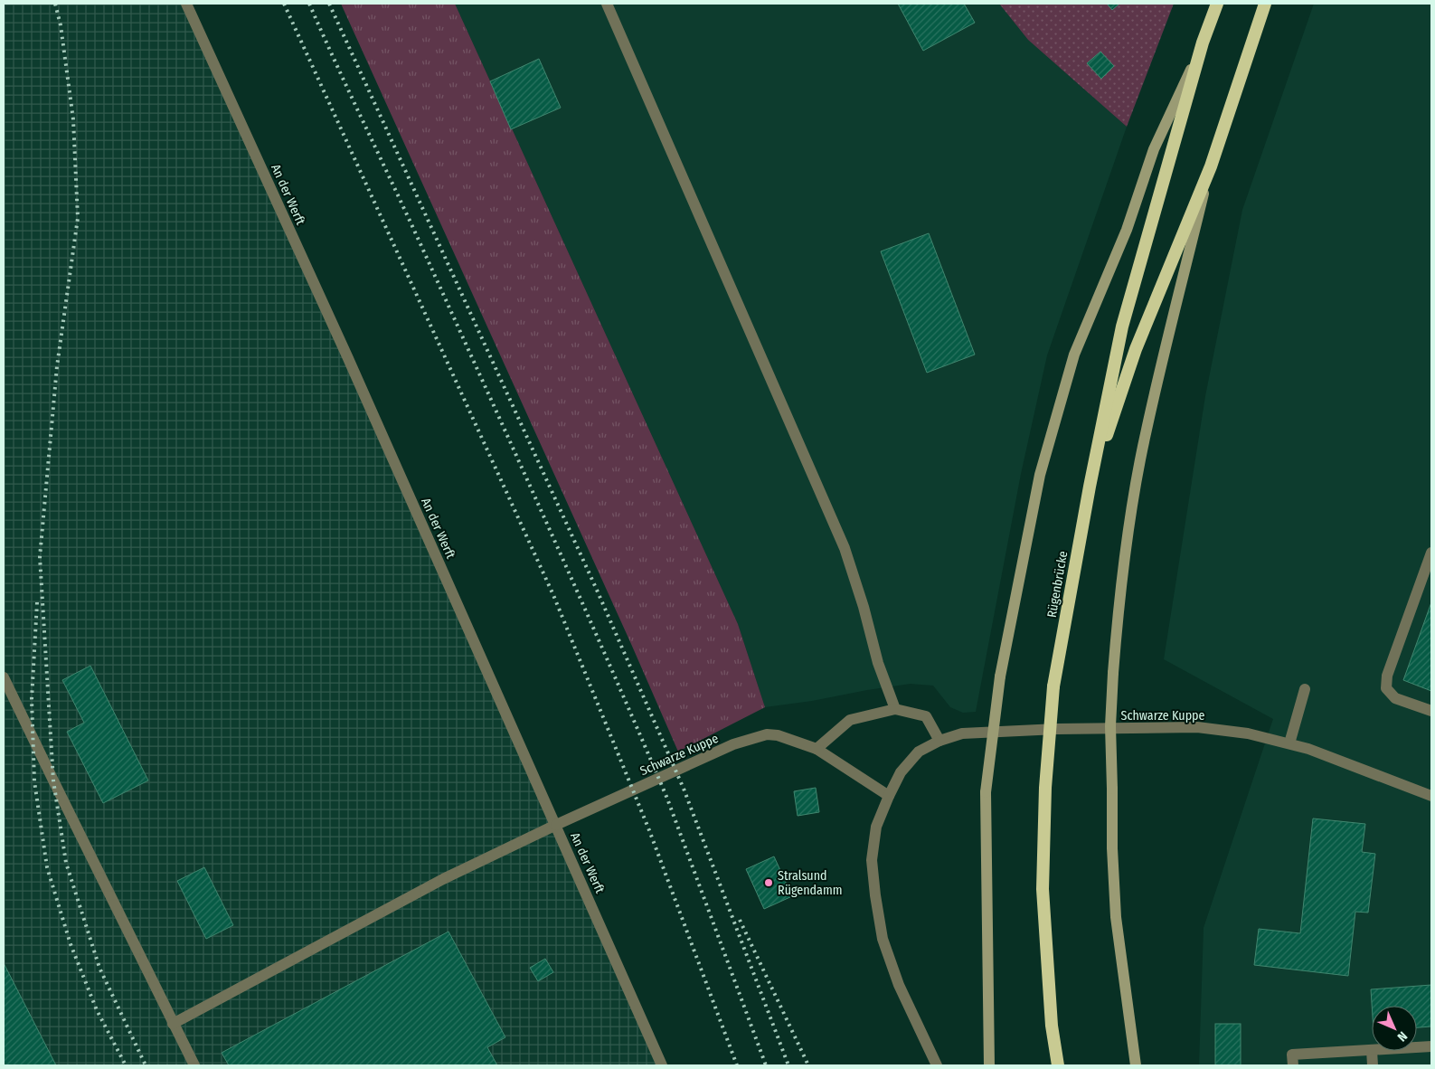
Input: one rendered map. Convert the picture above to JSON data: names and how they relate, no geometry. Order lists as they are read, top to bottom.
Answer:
{
  "streets": {
    "highway": ["Rügenbrücke"],
    "street": ["An der Werft", "Schwarze Kuppe"]
  },
  "crossings": [
    ["An der Werft", "Schwarze Kuppe"]
  ],
  "places": ["Stralsund Rügendamm"],
  "north": "bottom right"
}
